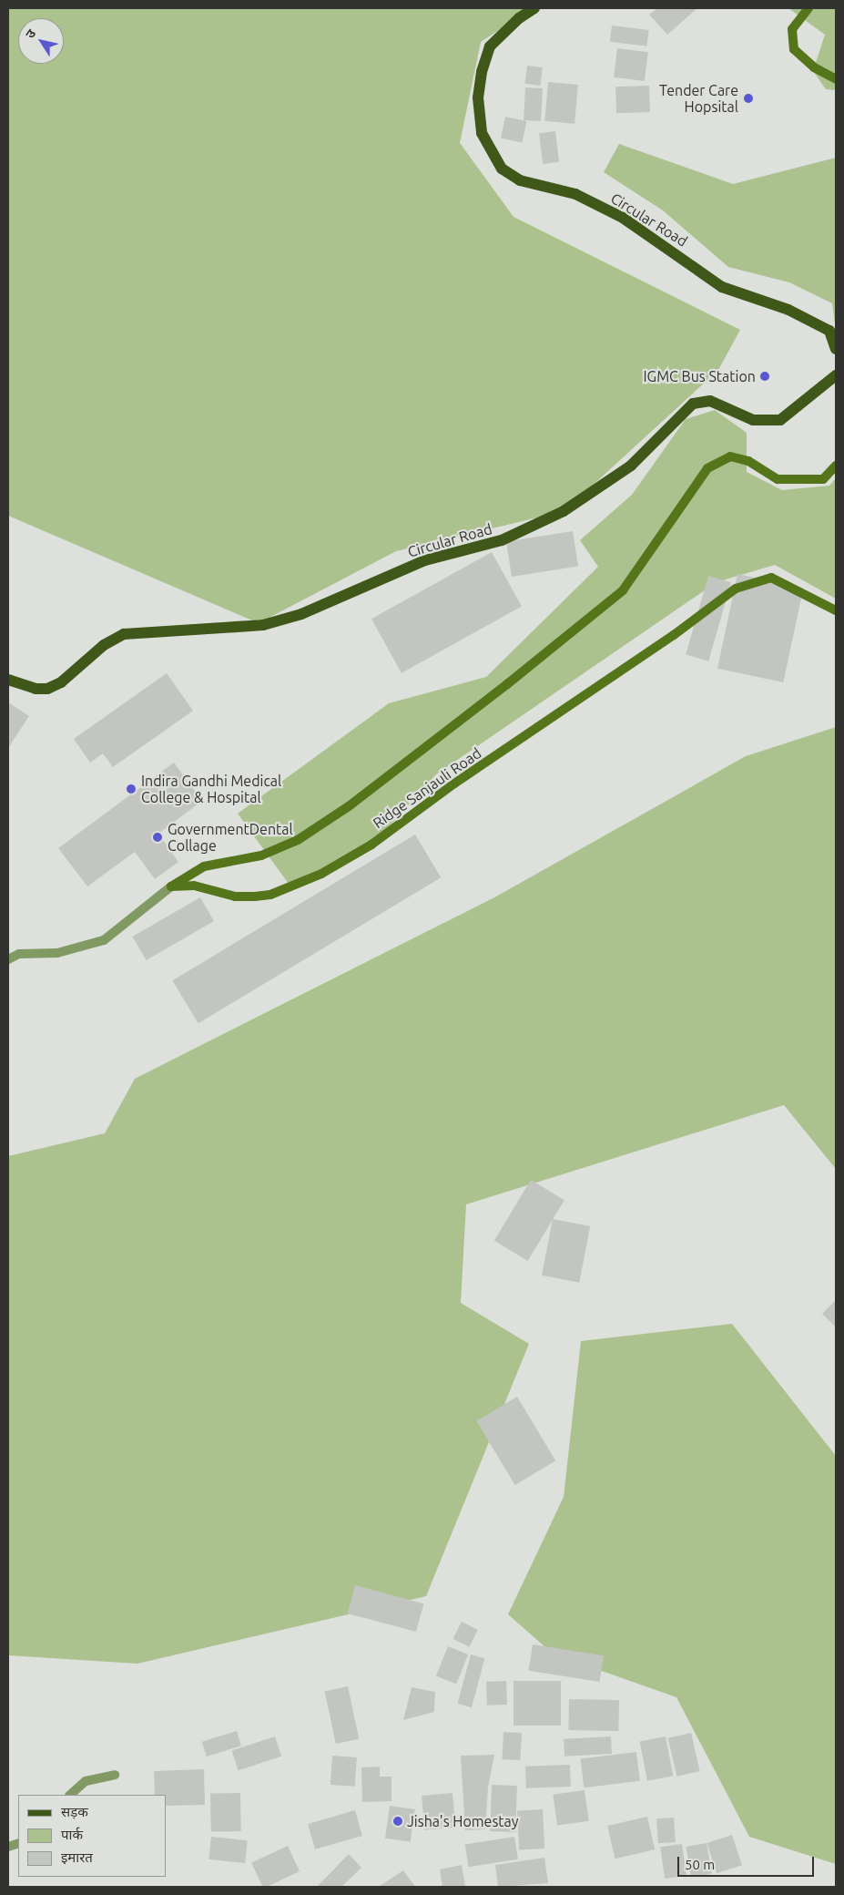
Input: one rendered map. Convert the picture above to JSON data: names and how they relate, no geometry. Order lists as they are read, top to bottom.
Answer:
{
  "streets": {
    "main road": ["Circular Road"],
    "street": ["Ridge Sanjauli Road"]
  },
  "places": [
    "Tender Care Hopsital",
    "IGMC Bus Station",
    "Indira Gandhi Medical College & Hospital",
    "GovernmentDental Collage",
    "Jisha's Homestay"
  ],
  "legend": ["सड़क", "पार्क", "इमारत"],
  "scale_bar": "50 m",
  "north": "top left"
}
